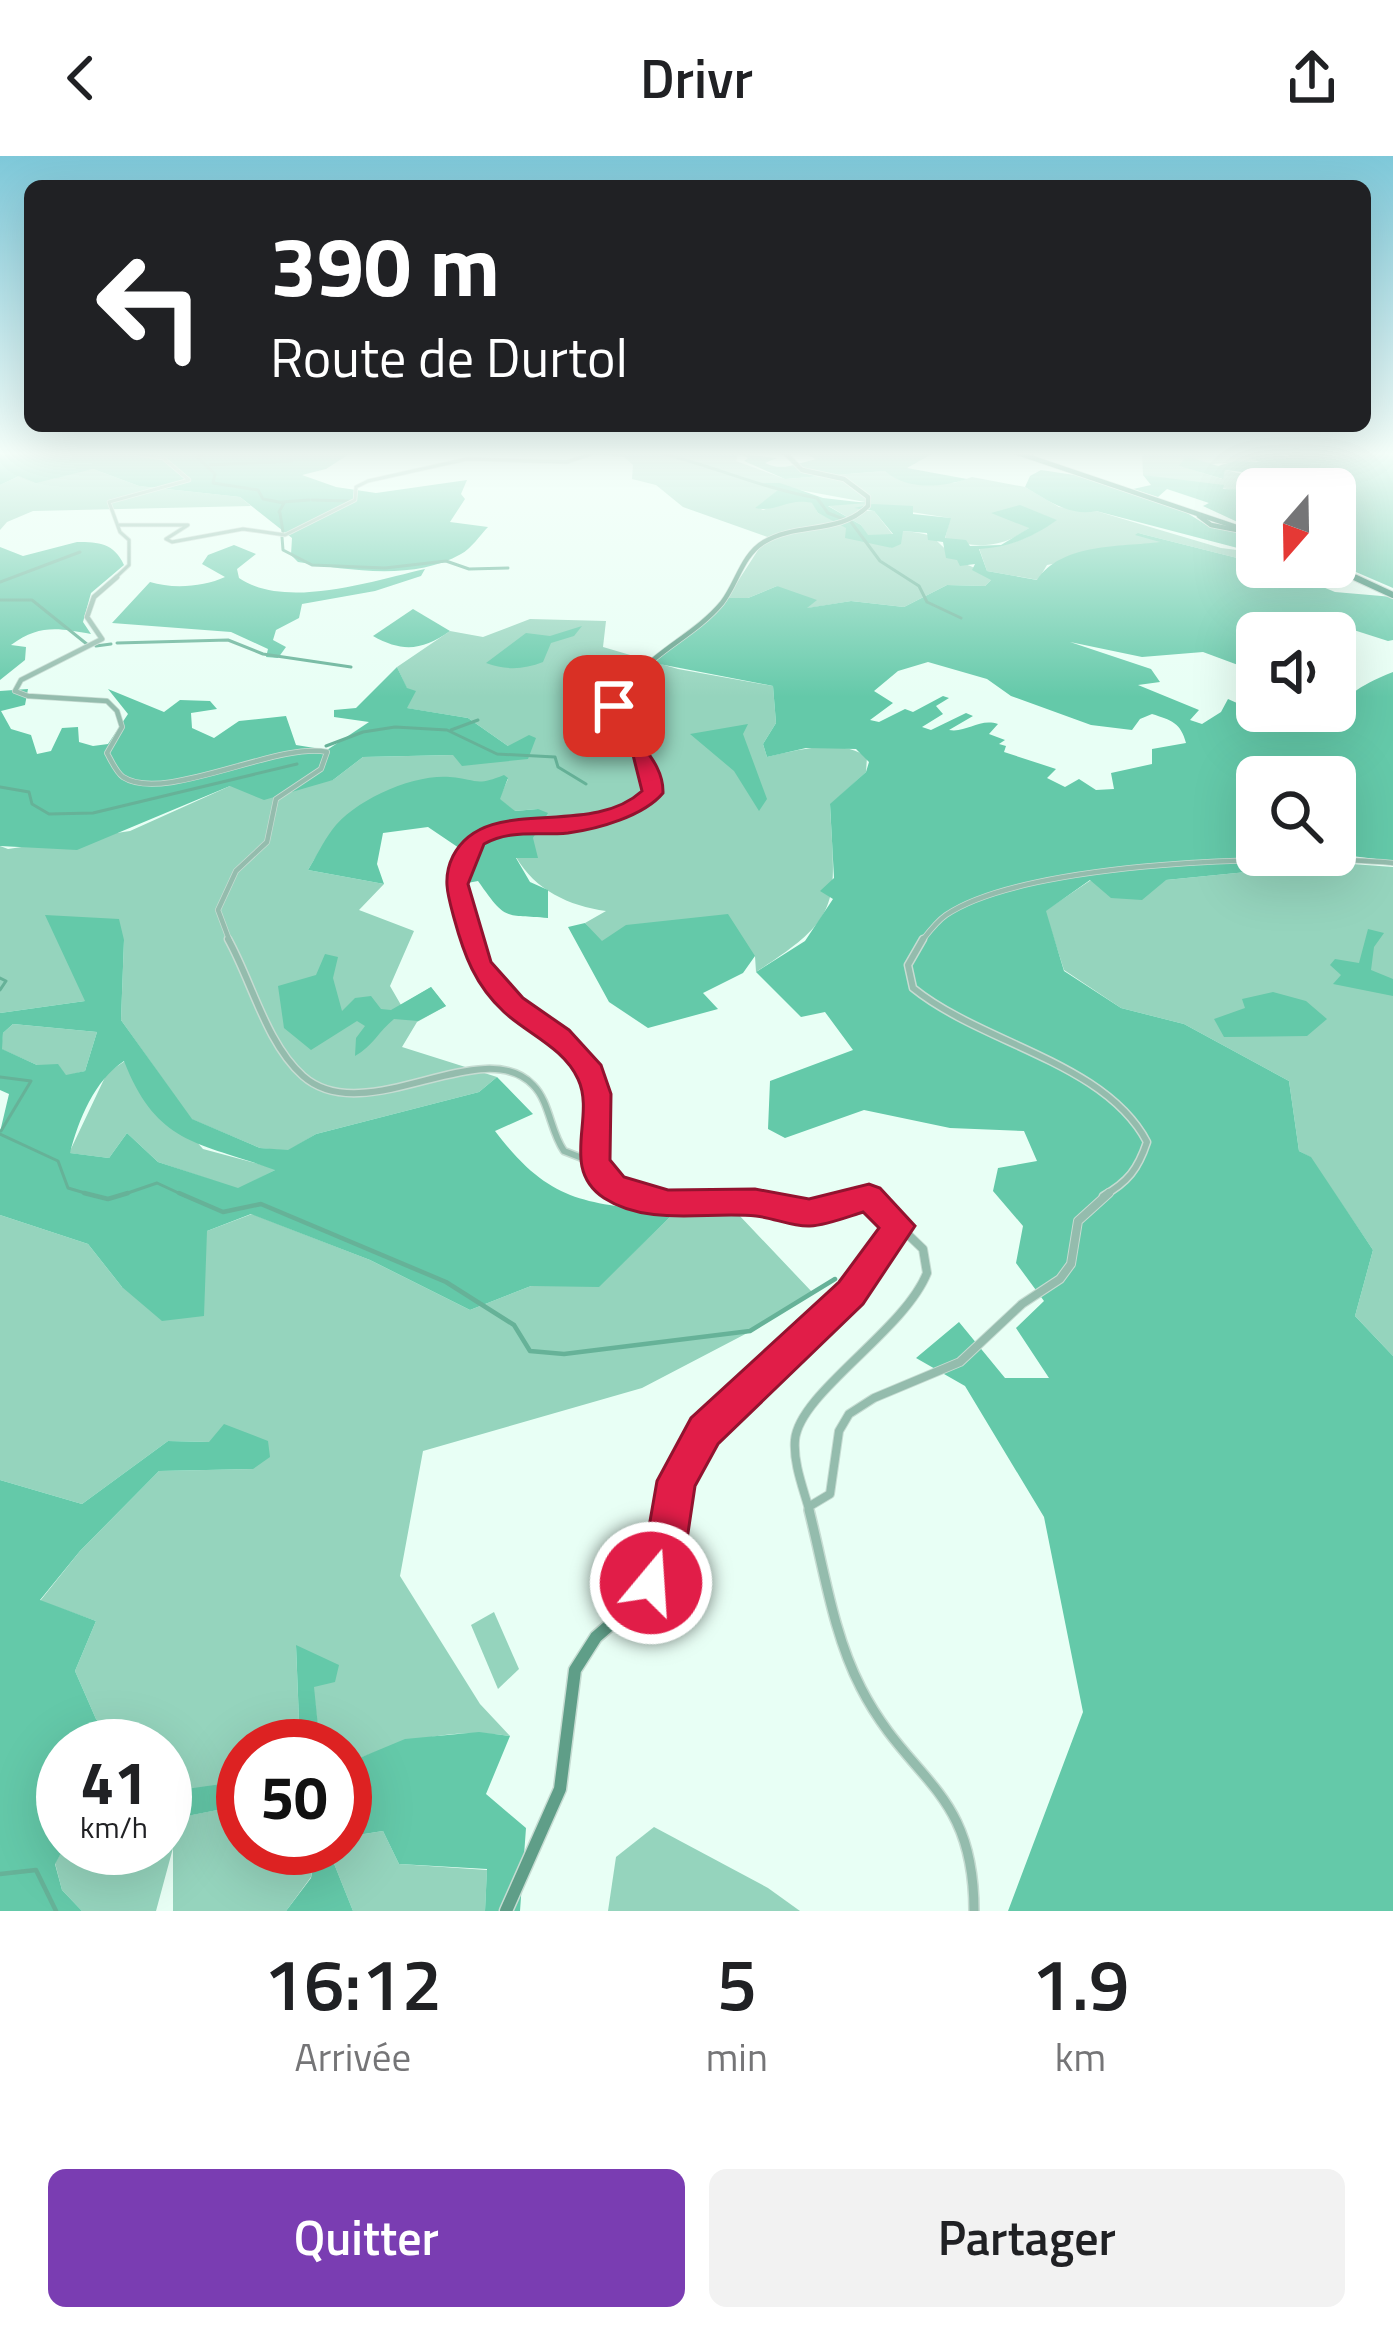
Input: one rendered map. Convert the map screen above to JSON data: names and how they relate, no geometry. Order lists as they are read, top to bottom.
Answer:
{
  "north": "bottom",
  "page": {
    "header": "Drivr",
    "turn": ["390 m", "Route de Durtol"],
    "speed": "41 km/h",
    "limit": "50",
    "eta": [
      "16:12",
      "Arrivée",
      "5",
      "min",
      "1.9",
      "km"
    ],
    "buttons": ["Quitter", "Partager"]
  }
}
